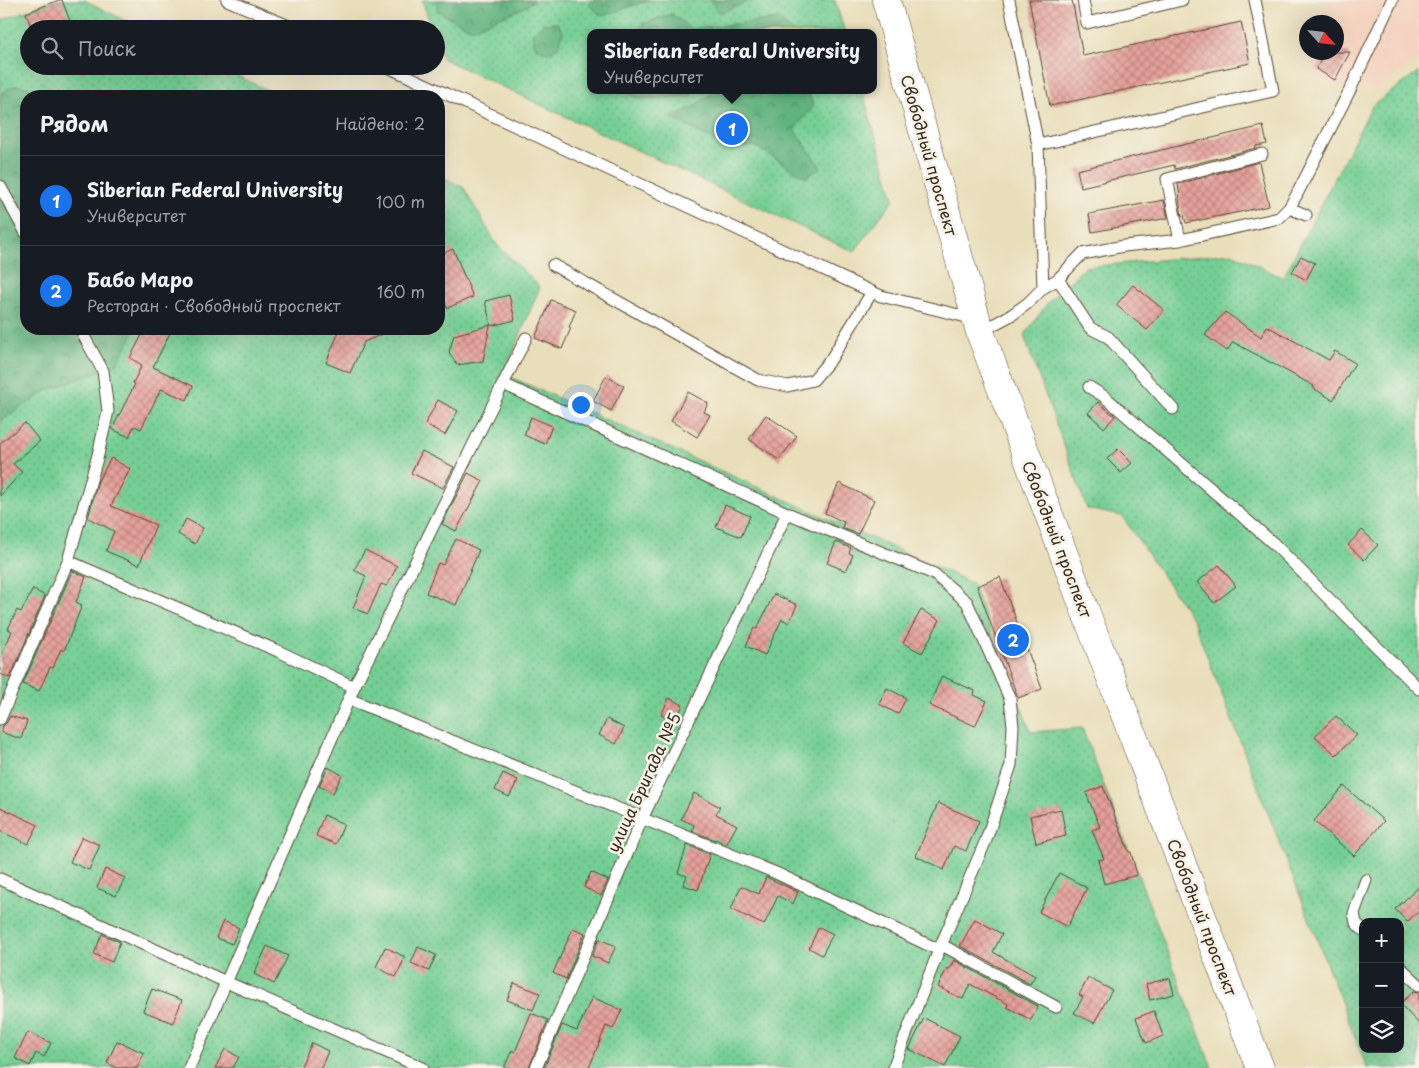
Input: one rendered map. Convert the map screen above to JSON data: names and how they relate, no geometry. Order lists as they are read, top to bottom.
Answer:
{
  "streets": {
    "main road": ["Свободный проспект"],
    "lane": ["улица Бригада №5"]
  },
  "north": "bottom right",
  "page": {
    "search": "Поиск",
    "popup": ["Siberian Federal University", "Университет"],
    "heading": ["Рядом", "Найдено: 2"],
    "pins": ["1", "2"],
    "list": [
      {
        "mark": "1",
        "name": "Siberian Federal University",
        "note": "Университет",
        "value": "100 m"
      },
      {
        "mark": "2",
        "name": "Бабо Маро",
        "note": "Ресторан · Свободный проспект",
        "value": "160 m"
      }
    ],
    "map_buttons": ["+", "−"]
  }
}
